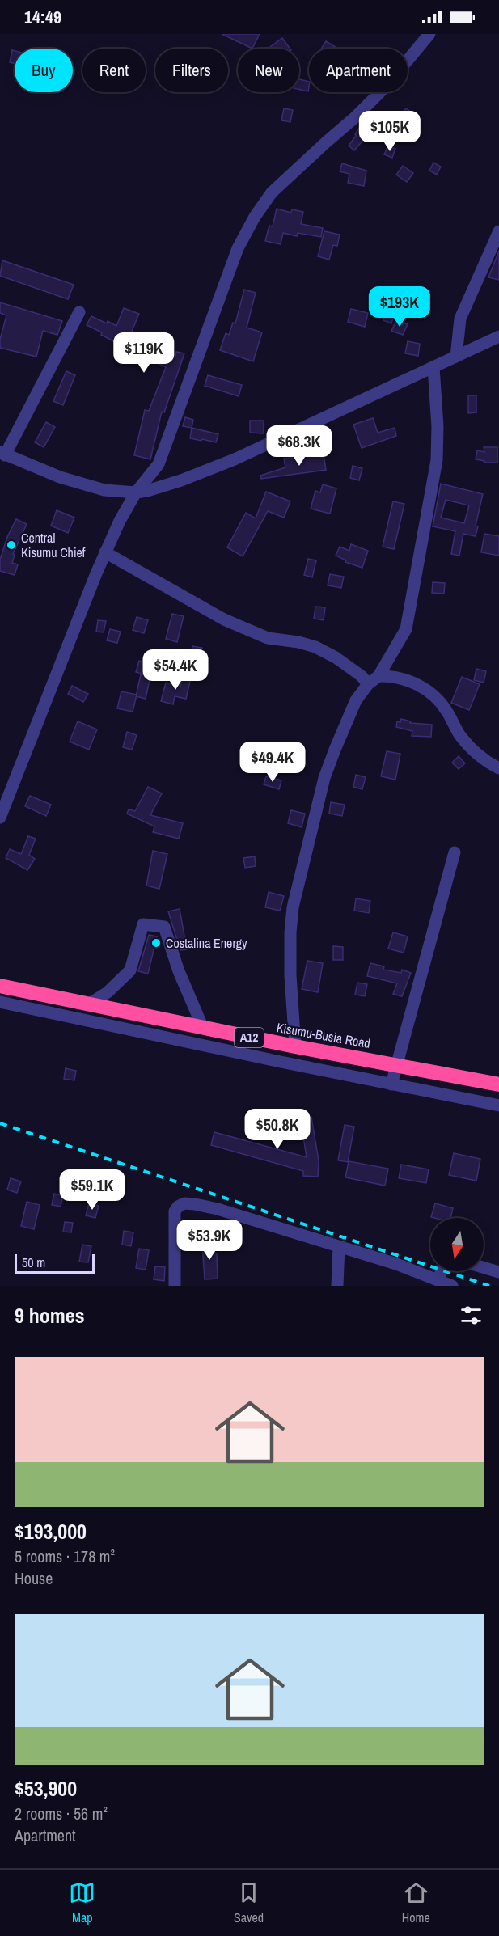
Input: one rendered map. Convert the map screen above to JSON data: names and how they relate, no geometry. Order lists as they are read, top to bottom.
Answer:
{
  "streets": {
    "highway": ["Kisumu-Busia Road", "A12"]
  },
  "places": ["Central Kisumu Chief", "Costalina Energy"],
  "scale_bar": "50 m",
  "north": "bottom",
  "page": {
    "status": "14:49",
    "chip": [
      "Buy",
      "Rent",
      "Filters",
      "New",
      "Apartment"
    ],
    "price": [
      "$105K",
      "$193K",
      "$119K",
      "$68.3K",
      "$54.4K",
      "$49.4K",
      "$50.8K",
      "$59.1K",
      "$53.9K"
    ],
    "scale": "50 m",
    "heading": "9 homes",
    "list": [
      {
        "name": "$193,000",
        "note": "5 rooms · 178 m² · House"
      },
      {
        "name": "$53,900",
        "note": "2 rooms · 56 m² · Apartment"
      }
    ],
    "tabs": ["Map", "Saved", "Home"]
  }
}
